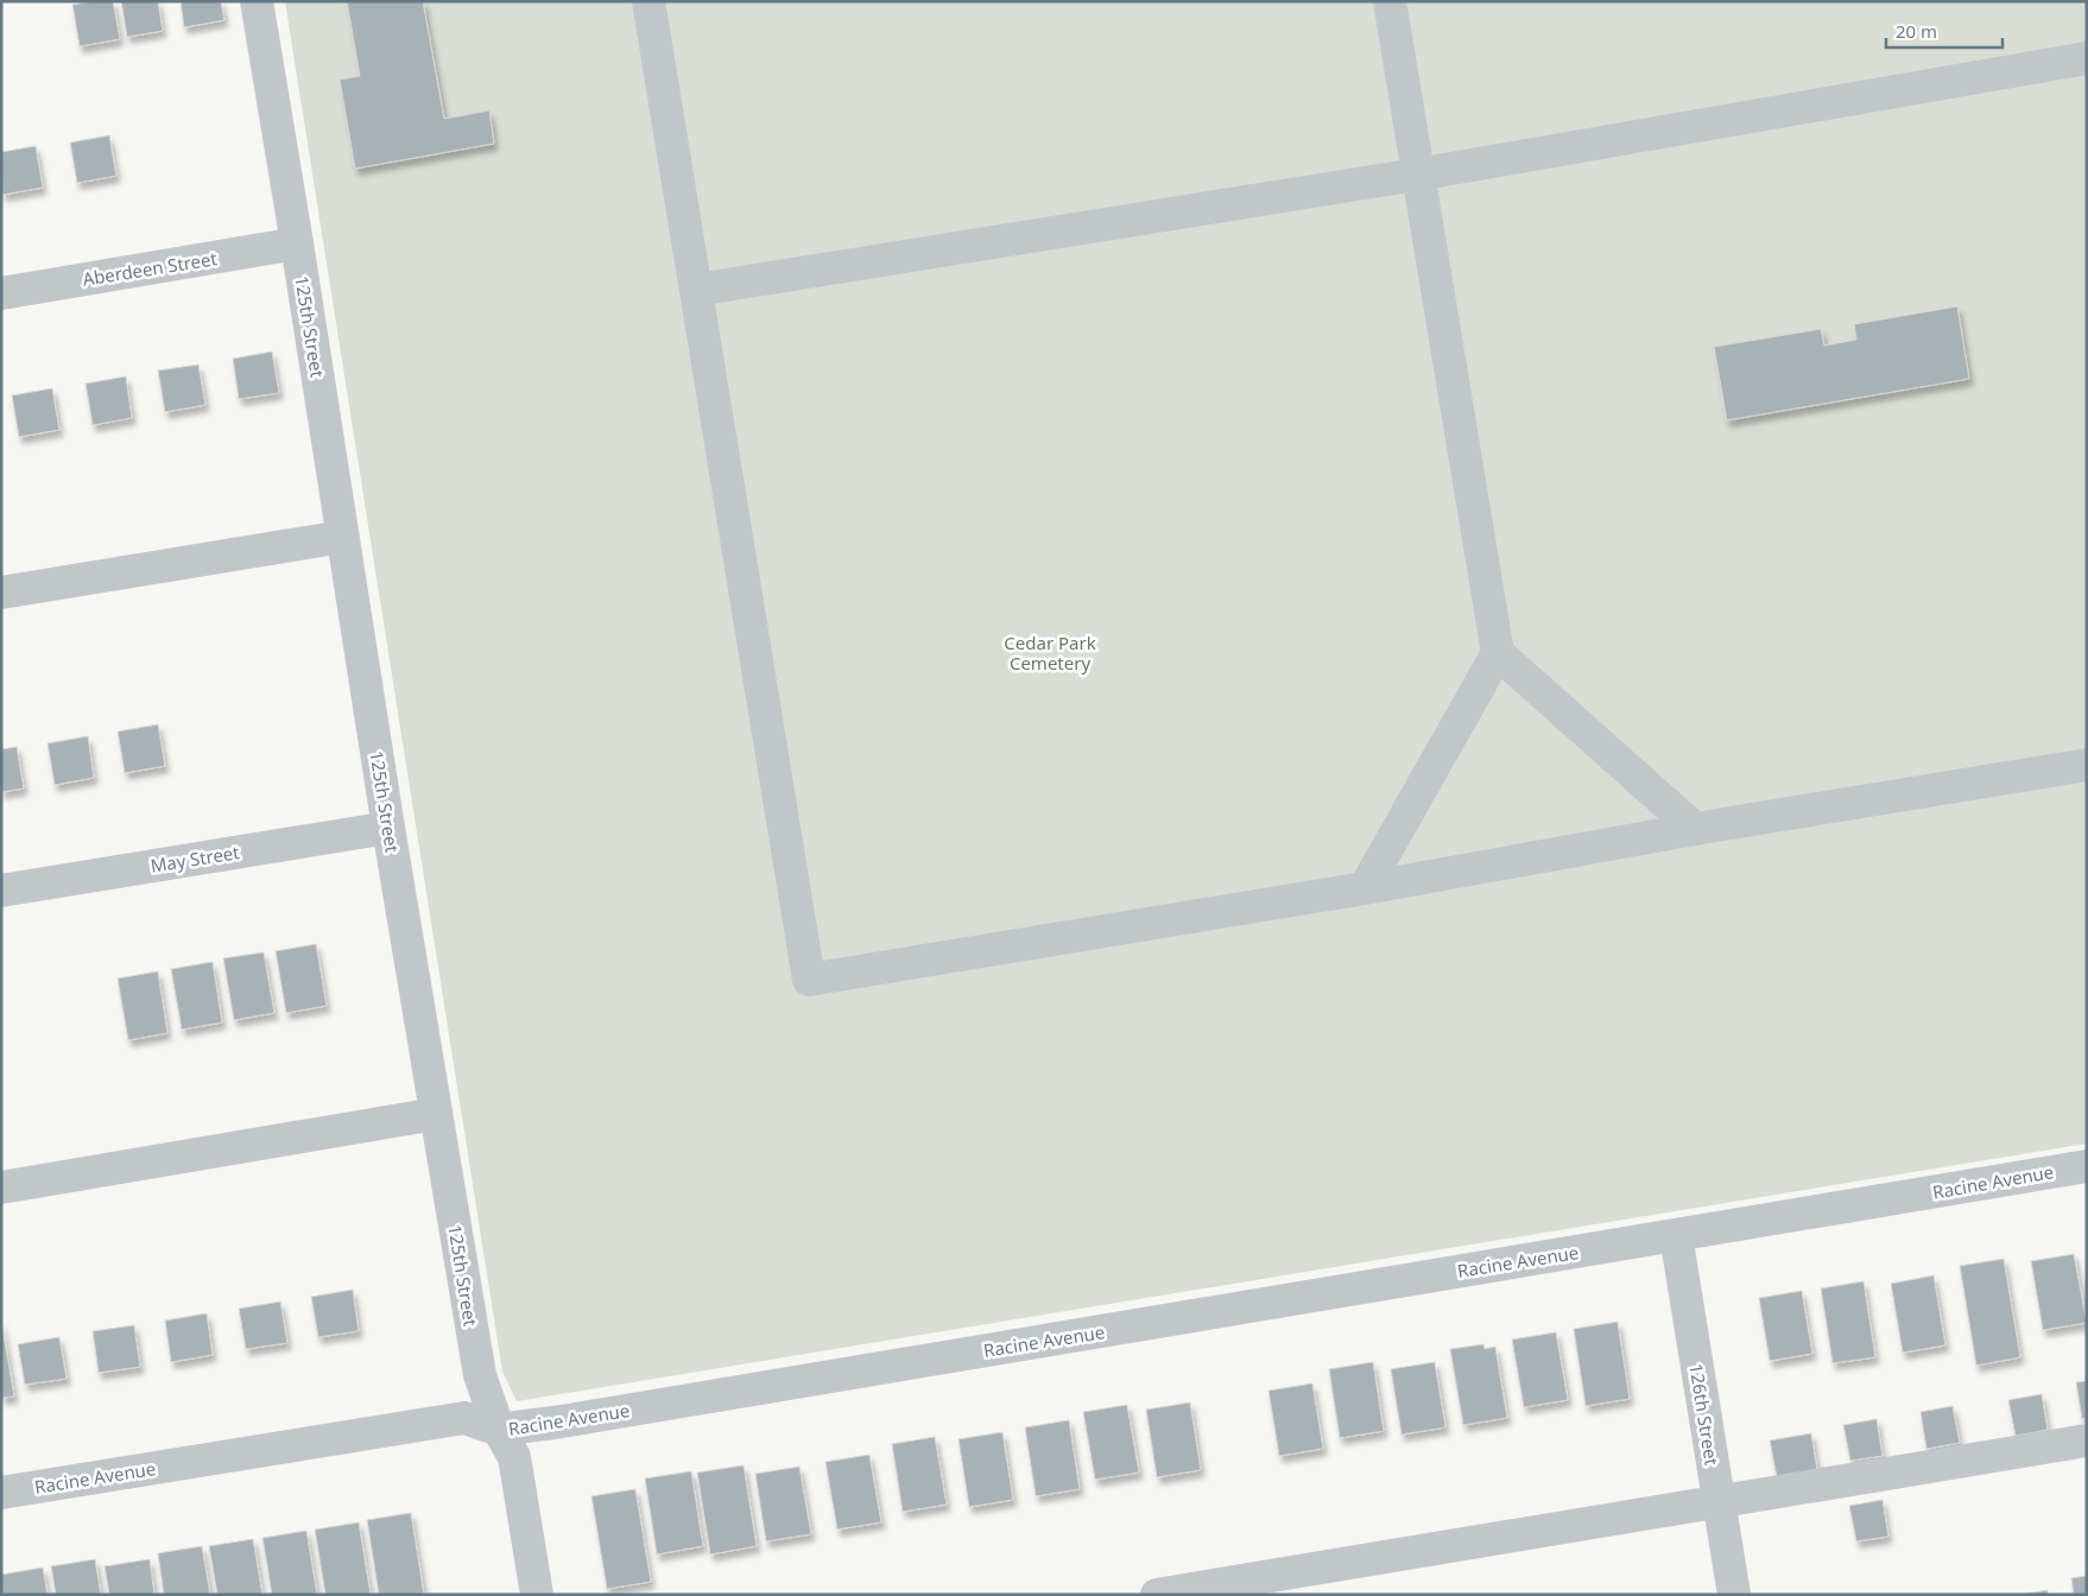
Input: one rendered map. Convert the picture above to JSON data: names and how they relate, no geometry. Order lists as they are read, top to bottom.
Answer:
{
  "streets": {
    "street": [
      "Aberdeen Street",
      "125th Street",
      "May Street",
      "Racine Avenue",
      "126th Street"
    ]
  },
  "crossings": [
    ["Aberdeen Street", "125th Street"],
    ["125th Street", "May Street"],
    ["125th Street", "Racine Avenue"],
    ["Racine Avenue", "126th Street"]
  ],
  "parks": ["Cedar Park Cemetery"],
  "scale_bar": "20 m"
}
